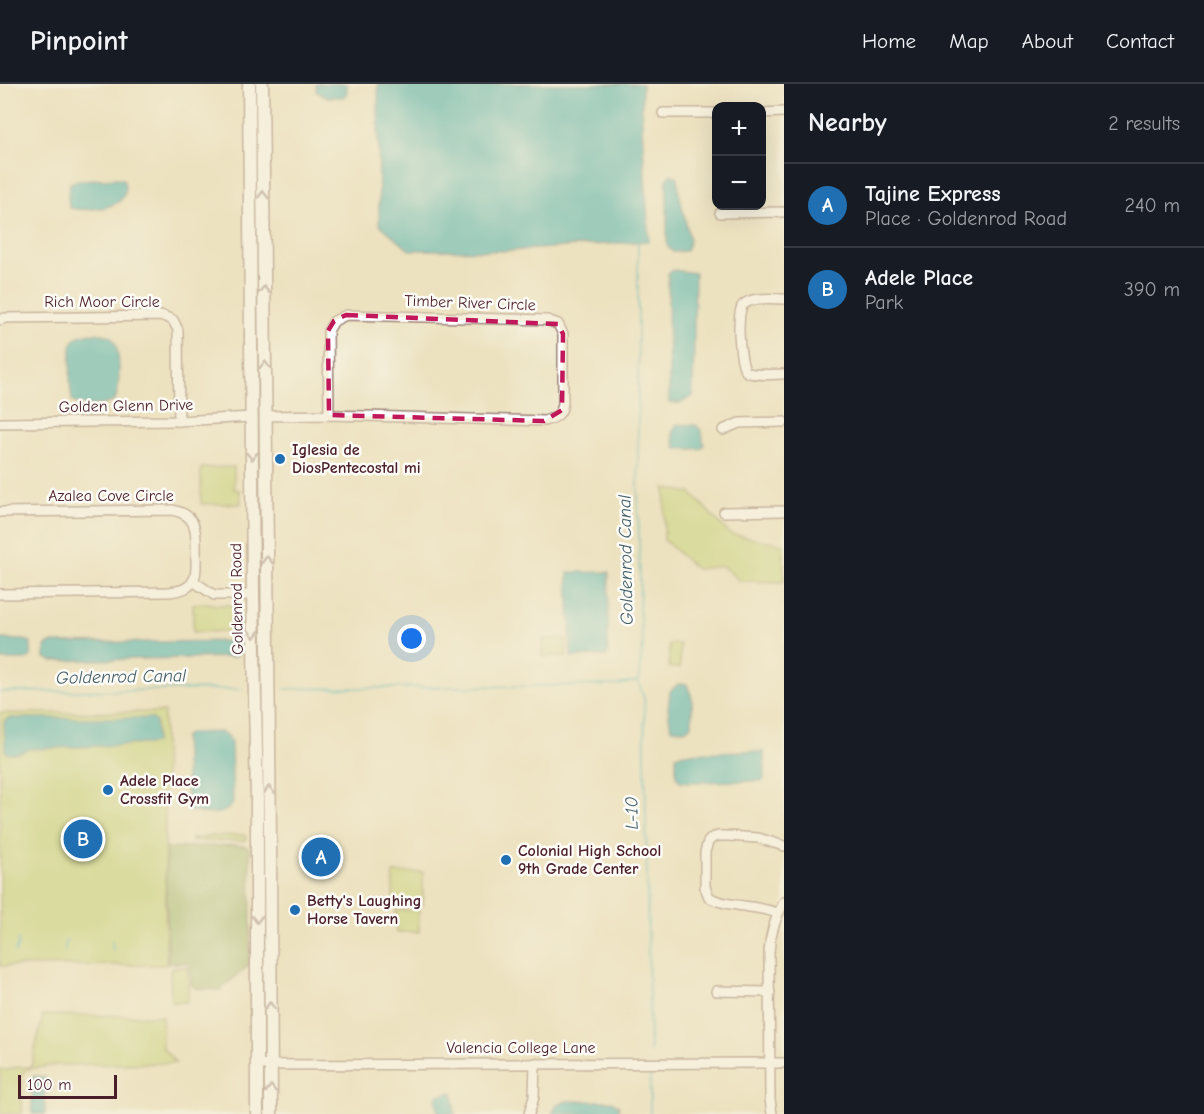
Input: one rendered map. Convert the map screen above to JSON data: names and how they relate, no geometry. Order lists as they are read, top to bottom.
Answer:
{
  "streets": {
    "main road": ["Goldenrod Road"],
    "street": [
      "Rich Moor Circle",
      "Timber River Circle",
      "Golden Glenn Drive",
      "Azalea Cove Circle",
      "Valencia College Lane"
    ]
  },
  "crossings": [
    ["Rich Moor Circle", "Golden Glenn Drive"],
    ["Timber River Circle", "Goldenrod Road"],
    ["Golden Glenn Drive", "Goldenrod Road"],
    ["Goldenrod Road", "Valencia College Lane"]
  ],
  "water": ["Goldenrod Canal", "L-10"],
  "places": [
    "Iglesia de DiosPentecostal mi",
    "Adele Place Crossfit Gym",
    "Colonial High School 9th Grade Center",
    "Betty's Laughing Horse Tavern"
  ],
  "scale_bar": "100 m",
  "page": {
    "header": "Pinpoint",
    "nav": [
      "Home",
      "Map",
      "About",
      "Contact"
    ],
    "heading": ["Nearby", "2 results"],
    "map_buttons": ["+", "−"],
    "list": [
      {
        "mark": "A",
        "name": "Tajine Express",
        "note": "Place · Goldenrod Road",
        "value": "240 m"
      },
      {
        "mark": "B",
        "name": "Adele Place",
        "note": "Park",
        "value": "390 m"
      }
    ],
    "pins": ["B", "A"],
    "scale": "100 m"
  }
}
